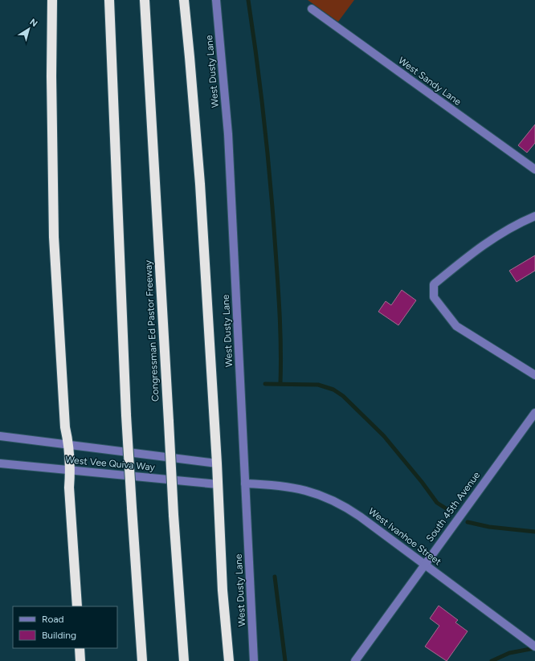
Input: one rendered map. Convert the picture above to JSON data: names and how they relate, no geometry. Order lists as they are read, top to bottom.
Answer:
{
  "streets": {
    "highway": ["Congressman Ed Pastor Freeway"],
    "street": [
      "West Dusty Lane",
      "West Sandy Lane",
      "West Vee Quiva Way",
      "South 45th Avenue",
      "West Ivanhoe Street"
    ]
  },
  "crossings": [
    ["West Dusty Lane", "West Ivanhoe Street"],
    ["South 45th Avenue", "West Ivanhoe Street"]
  ],
  "legend": ["Road", "Building"],
  "north": "top right"
}
